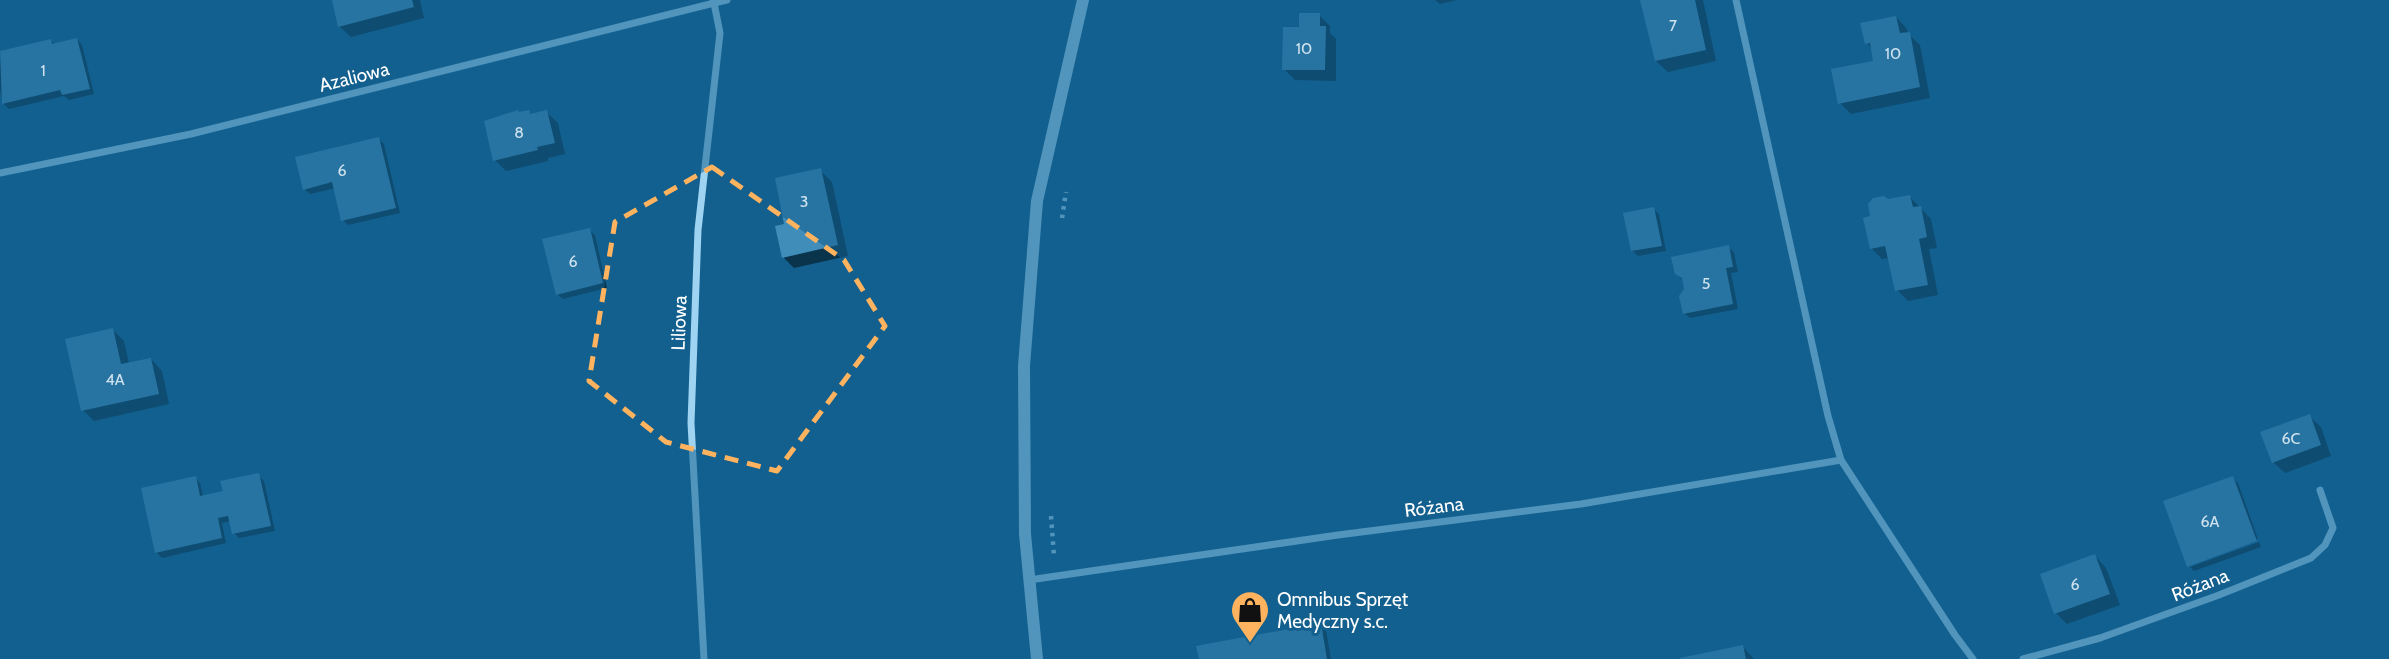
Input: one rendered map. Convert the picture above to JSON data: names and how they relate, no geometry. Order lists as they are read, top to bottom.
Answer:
{
  "streets": {
    "street": ["Azaliowa", "Liliowa", "Różana"]
  },
  "crossings": [
    ["Azaliowa", "Liliowa"]
  ],
  "places": {
    "shop": ["Omnibus Sprzęt Medyczny s.c."]
  },
  "house_numbers": [
    "7",
    "10",
    "10",
    "1",
    "8",
    "6",
    "3",
    "6",
    "5",
    "4A",
    "6C",
    "6A",
    "6"
  ]
}
